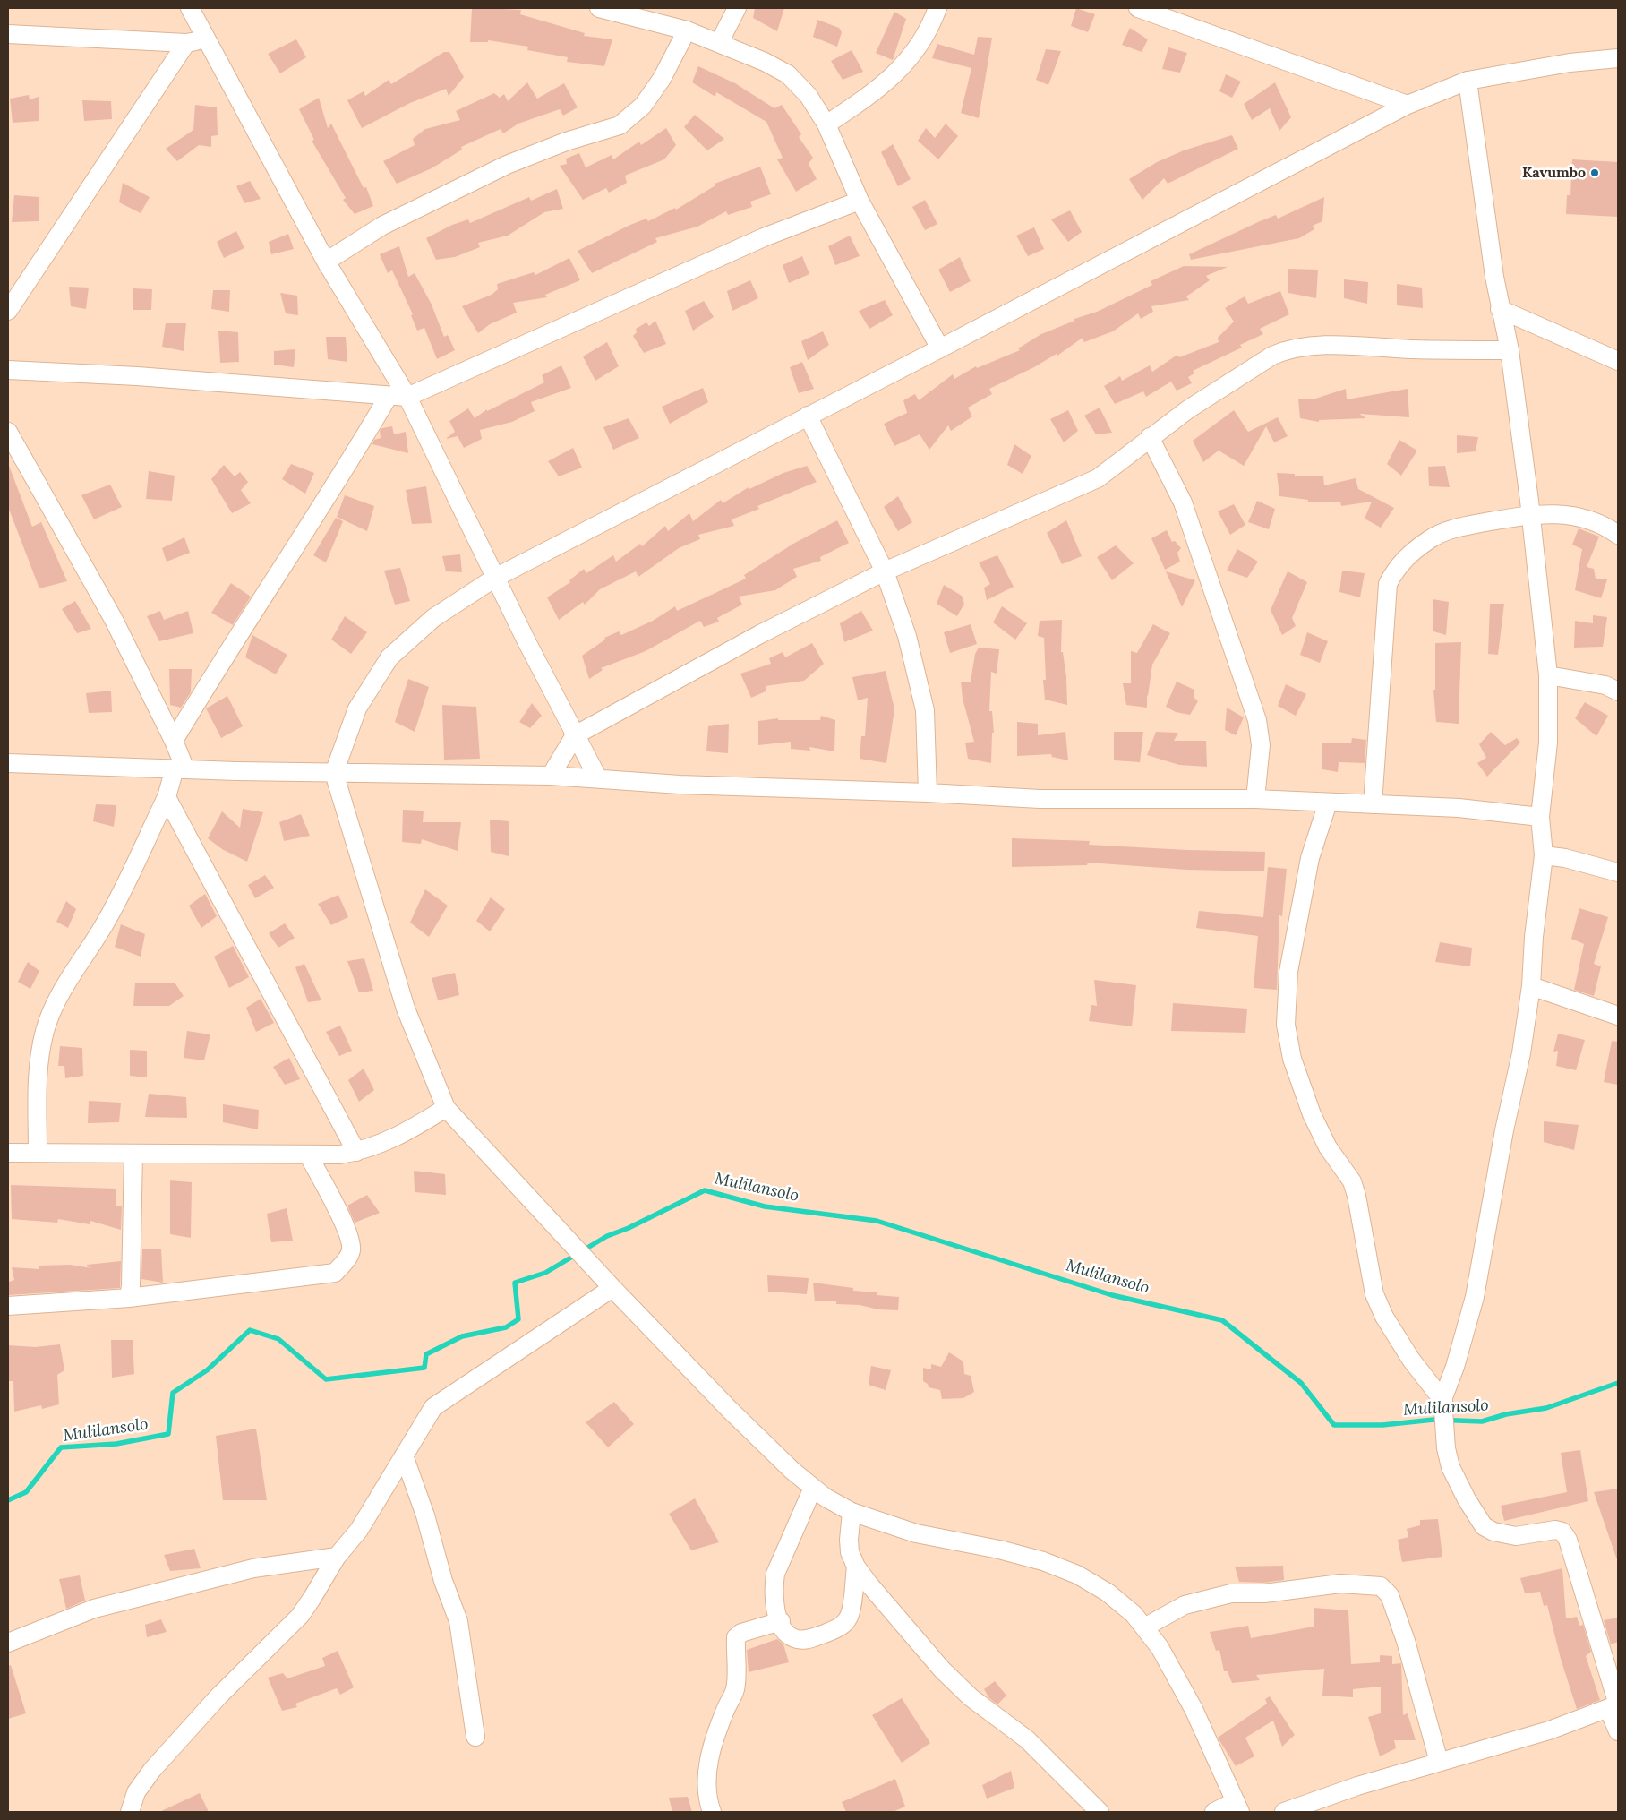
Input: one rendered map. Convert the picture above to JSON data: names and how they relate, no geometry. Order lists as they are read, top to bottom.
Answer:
{
  "water": ["Mulilansolo"],
  "places": ["Kavumbo"]
}
